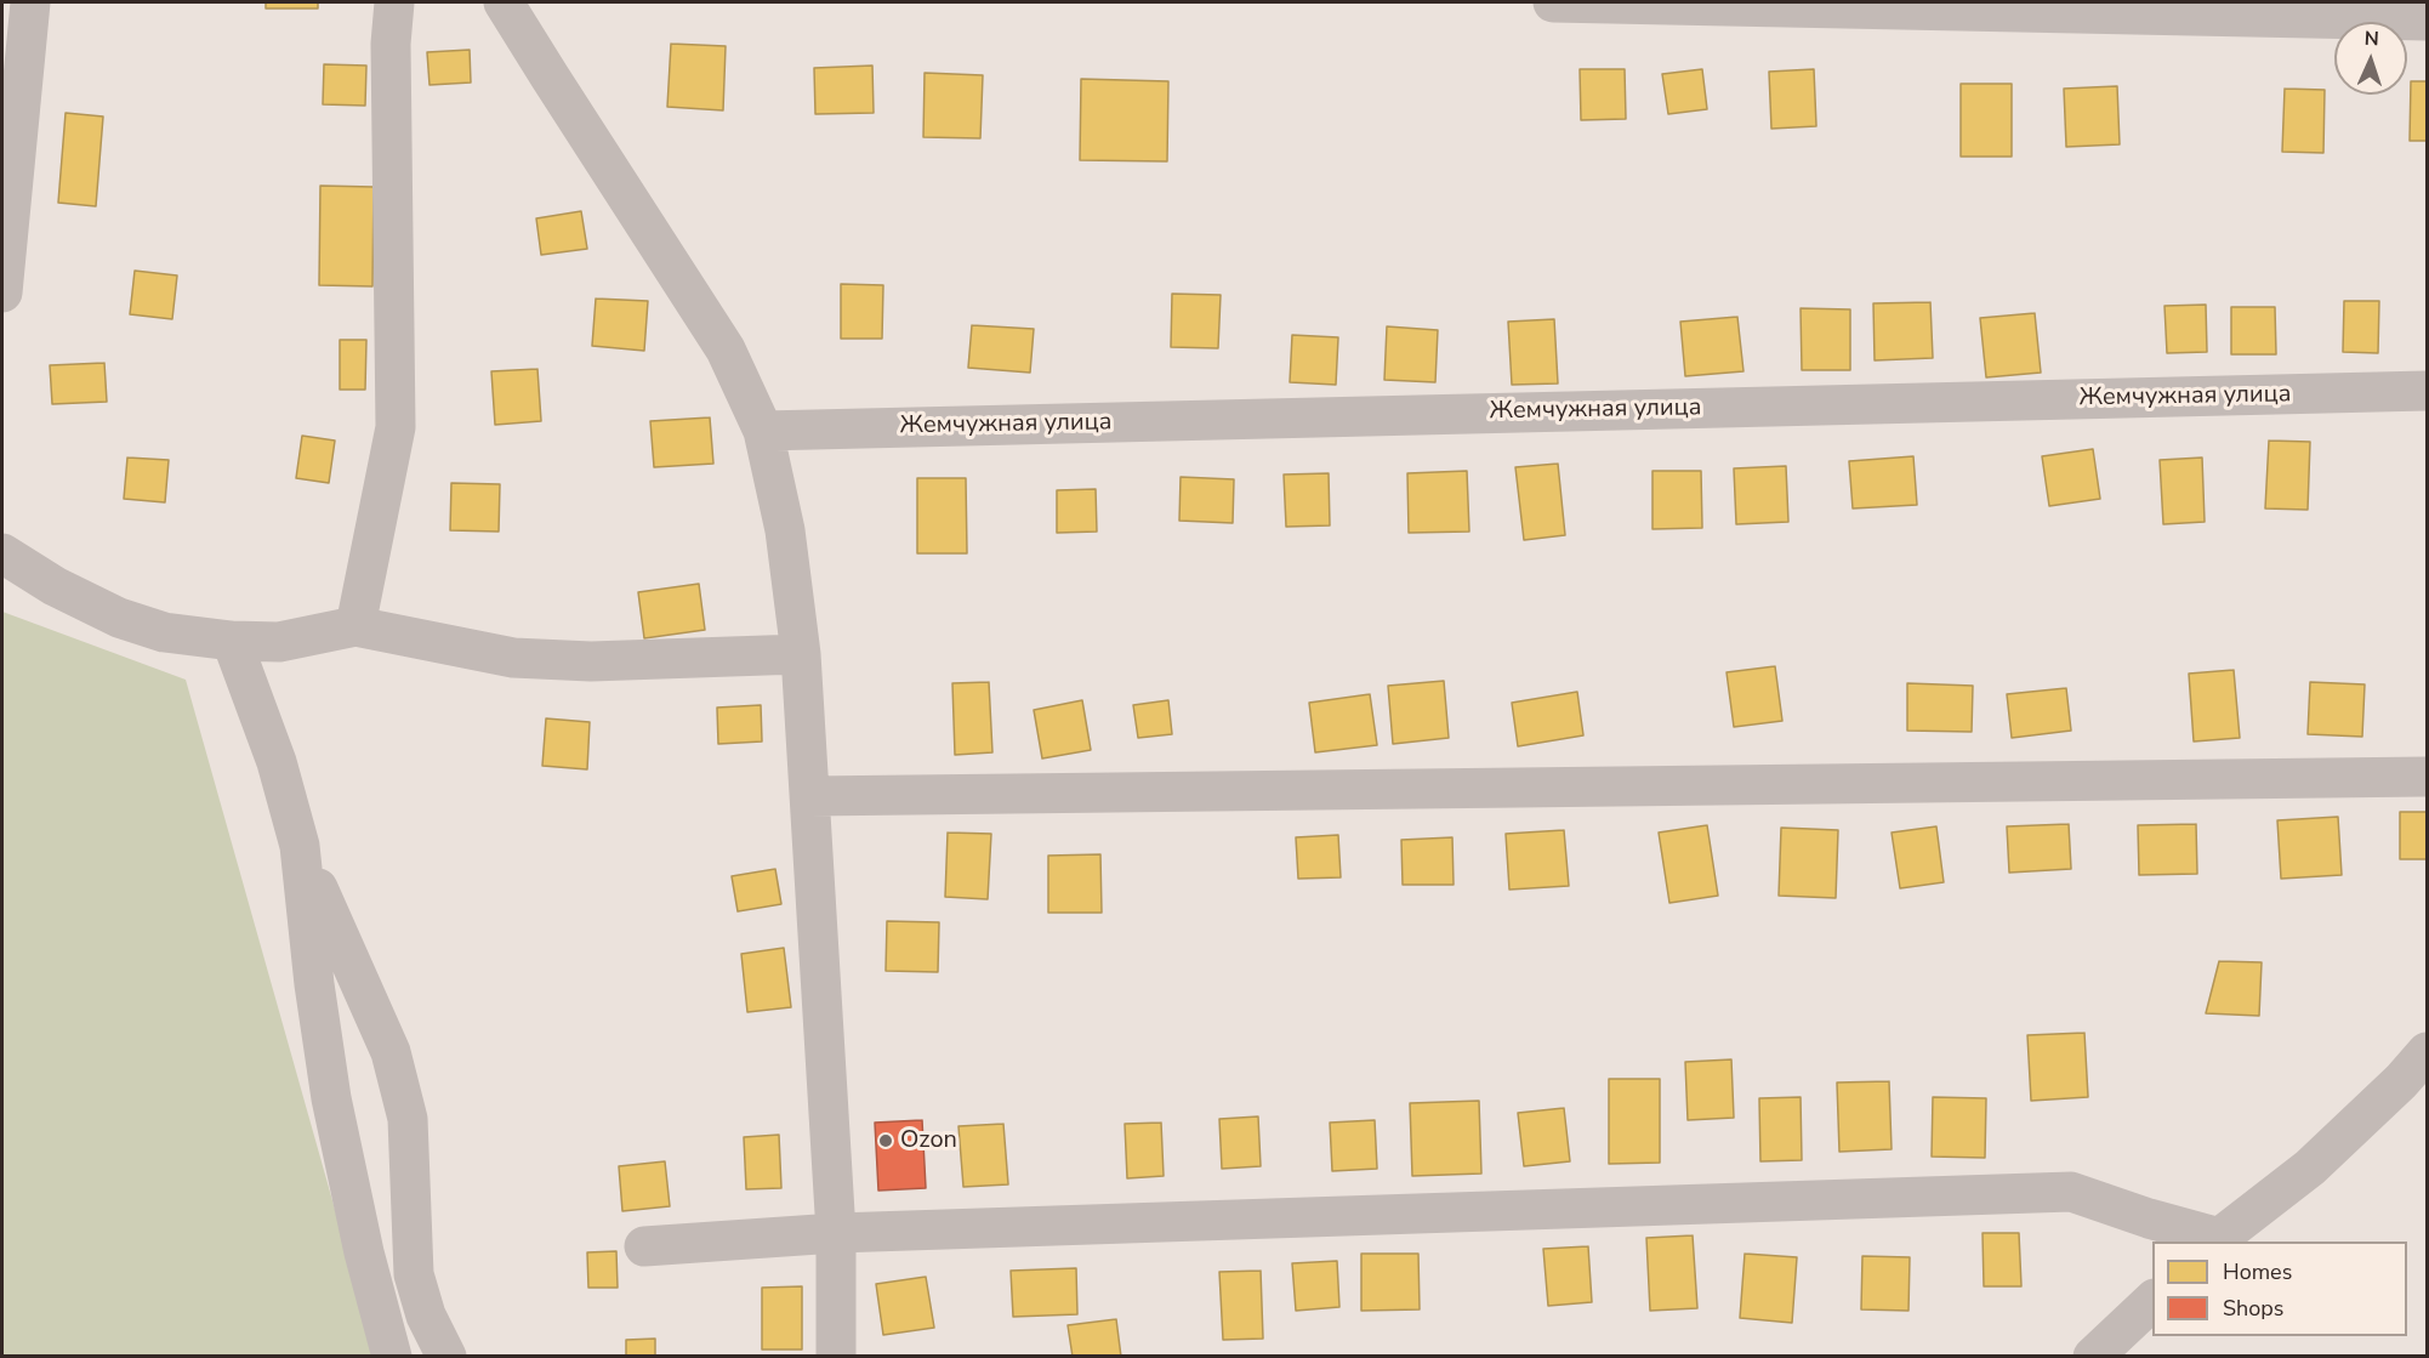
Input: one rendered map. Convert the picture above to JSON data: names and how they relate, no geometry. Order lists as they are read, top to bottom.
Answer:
{
  "streets": {
    "street": ["Жемчужная улица"]
  },
  "places": ["Ozon"],
  "legend": ["Homes", "Shops"],
  "north": "top"
}
